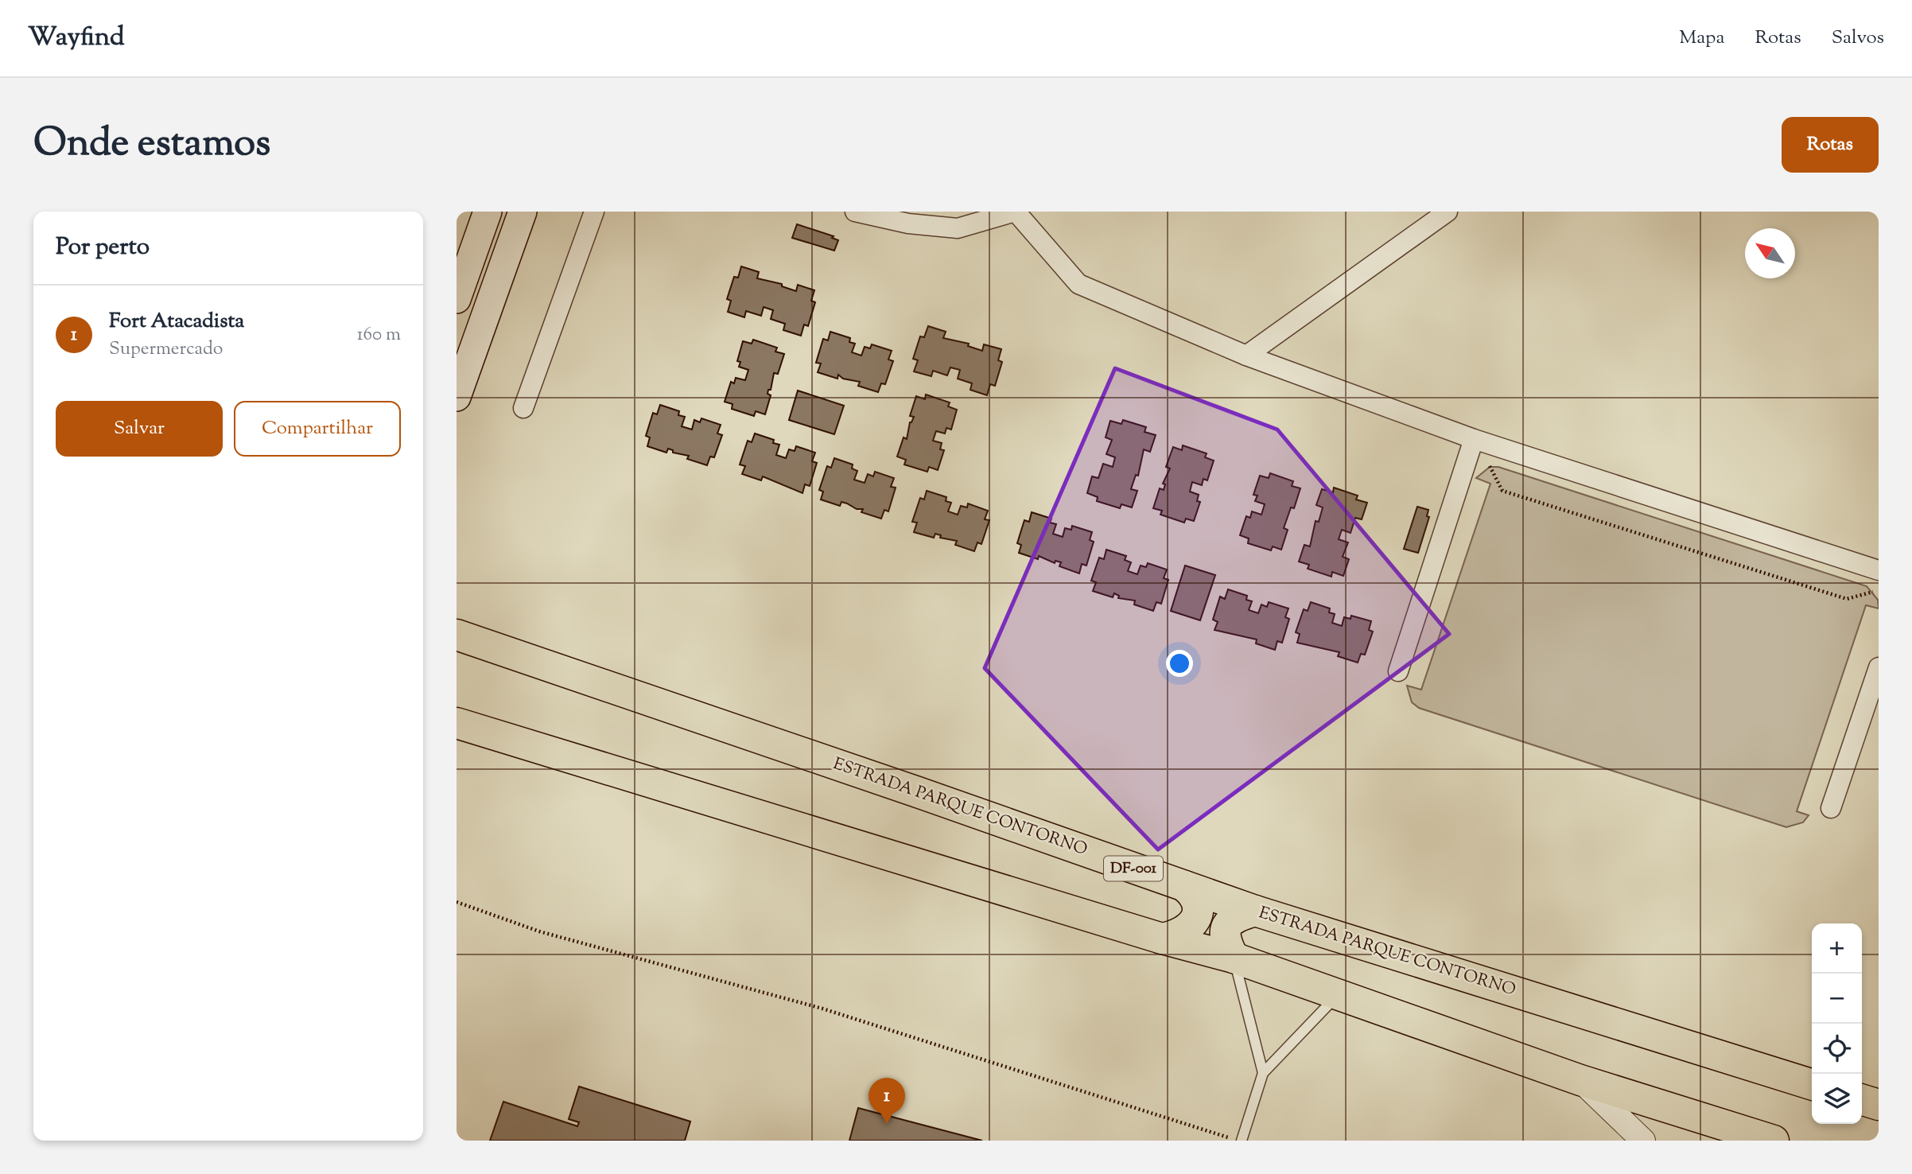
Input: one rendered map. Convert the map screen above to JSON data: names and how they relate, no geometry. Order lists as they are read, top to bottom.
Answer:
{
  "streets": {
    "highway": ["ESTRADA PARQUE CONTORNO", "DF-001"]
  },
  "north": "top left",
  "page": {
    "header": "Wayfind",
    "nav": ["Mapa", "Rotas", "Salvos"],
    "title": "Onde estamos",
    "buttons": [
      "Rotas",
      ["Salvar", "Compartilhar"]
    ],
    "heading": "Por perto",
    "list": [
      {
        "mark": "1",
        "name": "Fort Atacadista",
        "note": "Supermercado",
        "value": "160 m"
      }
    ],
    "map_buttons": ["+", "−"],
    "pins": "1"
  }
}
